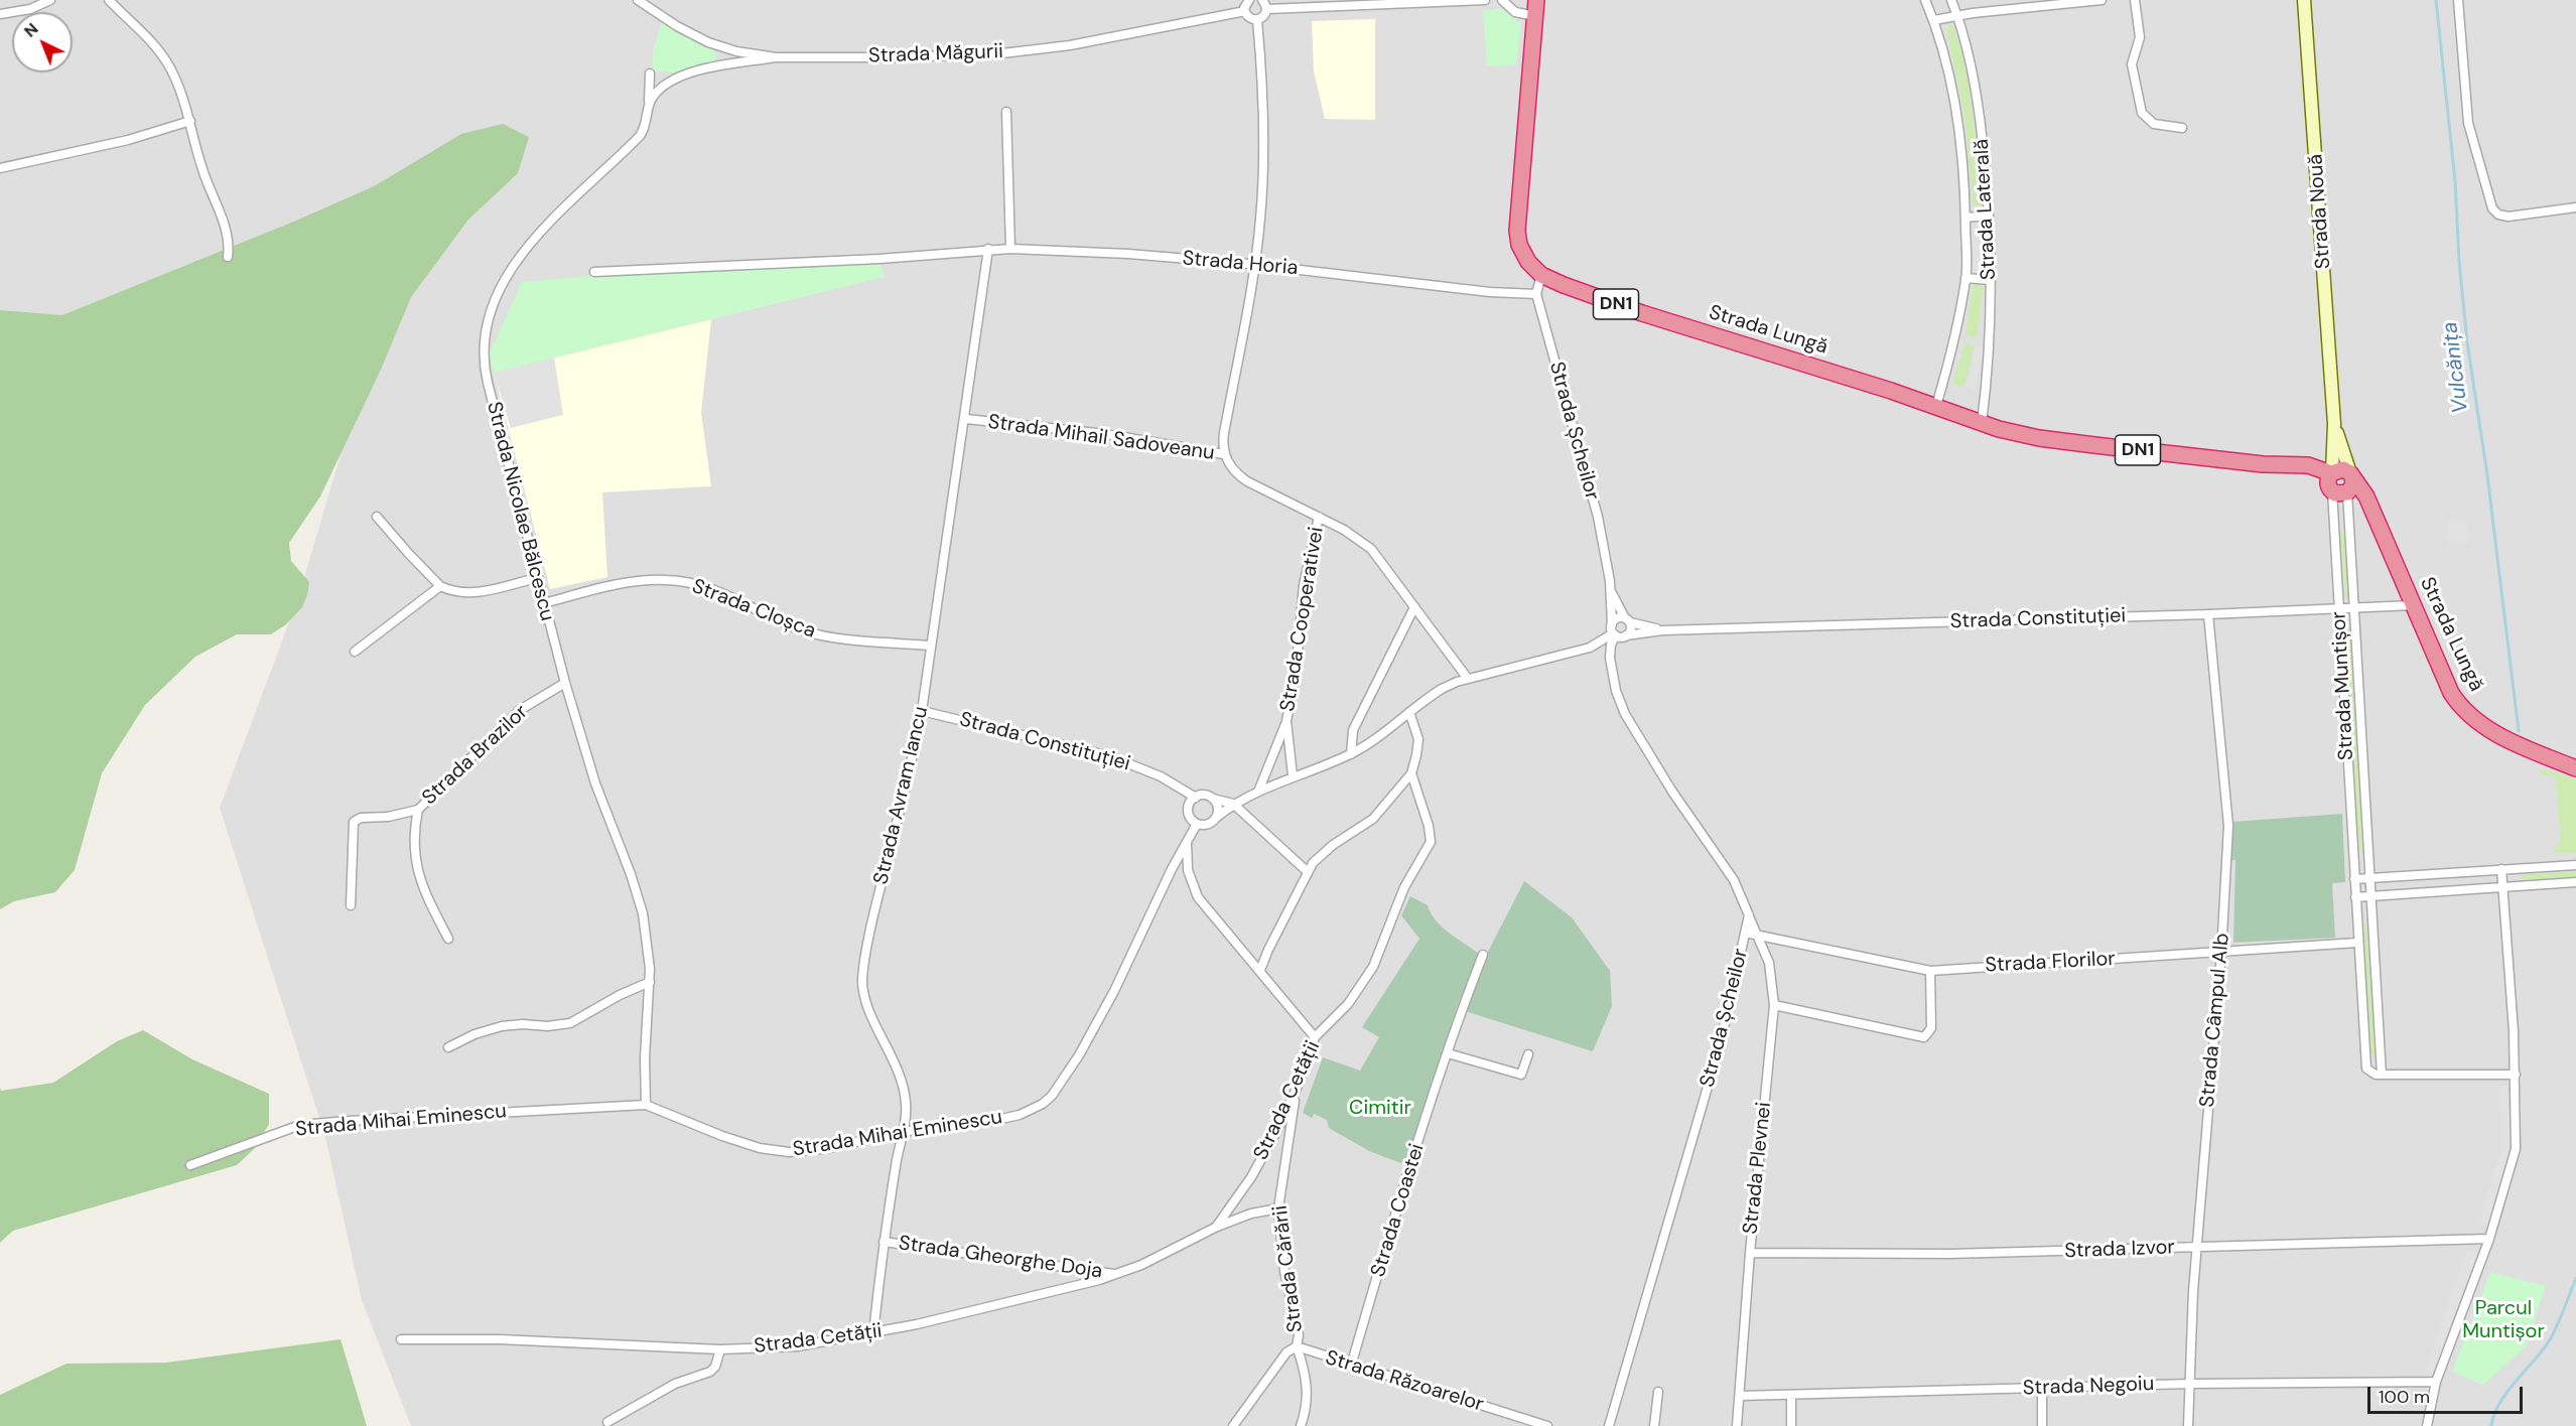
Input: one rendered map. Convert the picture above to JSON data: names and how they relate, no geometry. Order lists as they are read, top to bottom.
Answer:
{
  "streets": {
    "highway": ["DN1", "Strada Lungă"],
    "main road": ["Strada Nouă"],
    "street": [
      "Strada Măgurii",
      "Strada Laterală",
      "Strada Horia",
      "Strada Șcheilor",
      "Strada Mihail Sadoveanu",
      "Strada Nicolae Bălcescu",
      "Strada Cloșca",
      "Strada Cooperativei",
      "Strada Constituției",
      "Strada Muntișor",
      "Strada Brazilor",
      "Strada Avram Iancu",
      "Strada Florilor",
      "Strada Câmpul Alb",
      "Strada Cetății",
      "Strada Mihai Eminescu",
      "Strada Plevnei",
      "Strada Coastei",
      "Strada Izvor",
      "Strada Gheorghe Doja",
      "Strada Cărării",
      "Strada Răzoarelor",
      "Strada Negoiu"
    ]
  },
  "crossings": [
    ["Strada Laterală", "Strada Lungă"],
    ["Strada Nouă", "Strada Lungă"],
    ["Strada Nouă", "Strada Muntișor"],
    ["Strada Horia", "Strada Șcheilor"],
    ["Strada Horia", "Strada Avram Iancu"],
    ["Strada Lungă", "Strada Constituției"],
    ["Strada Lungă", "Strada Muntișor"],
    ["Strada Șcheilor", "Strada Constituției"],
    ["Strada Șcheilor", "Strada Florilor"],
    ["Strada Șcheilor", "Strada Plevnei"],
    ["Strada Mihail Sadoveanu", "Strada Cooperativei"],
    ["Strada Mihail Sadoveanu", "Strada Avram Iancu"],
    ["Strada Nicolae Bălcescu", "Strada Cloșca"],
    ["Strada Nicolae Bălcescu", "Strada Brazilor"],
    ["Strada Nicolae Bălcescu", "Strada Mihai Eminescu"],
    ["Strada Cloșca", "Strada Avram Iancu"],
    ["Strada Constituției", "Strada Muntișor"],
    ["Strada Constituției", "Strada Avram Iancu"],
    ["Strada Constituției", "Strada Câmpul Alb"],
    ["Strada Constituției", "Strada Mihai Eminescu"],
    ["Strada Muntișor", "Strada Florilor"],
    ["Strada Avram Iancu", "Strada Cetății"],
    ["Strada Avram Iancu", "Strada Mihai Eminescu"],
    ["Strada Avram Iancu", "Strada Gheorghe Doja"],
    ["Strada Florilor", "Strada Câmpul Alb"],
    ["Strada Florilor", "Strada Plevnei"],
    ["Strada Câmpul Alb", "Strada Izvor"],
    ["Strada Câmpul Alb", "Strada Negoiu"],
    ["Strada Cetății", "Strada Gheorghe Doja"],
    ["Strada Cetății", "Strada Cărării"],
    ["Strada Plevnei", "Strada Izvor"],
    ["Strada Plevnei", "Strada Negoiu"],
    ["Strada Coastei", "Strada Răzoarelor"],
    ["Strada Cărării", "Strada Răzoarelor"]
  ],
  "water": ["Vulcănița"],
  "parks": ["Cimitir", "Parcul Muntișor"],
  "scale_bar": "100 m",
  "north": "top left"
}
